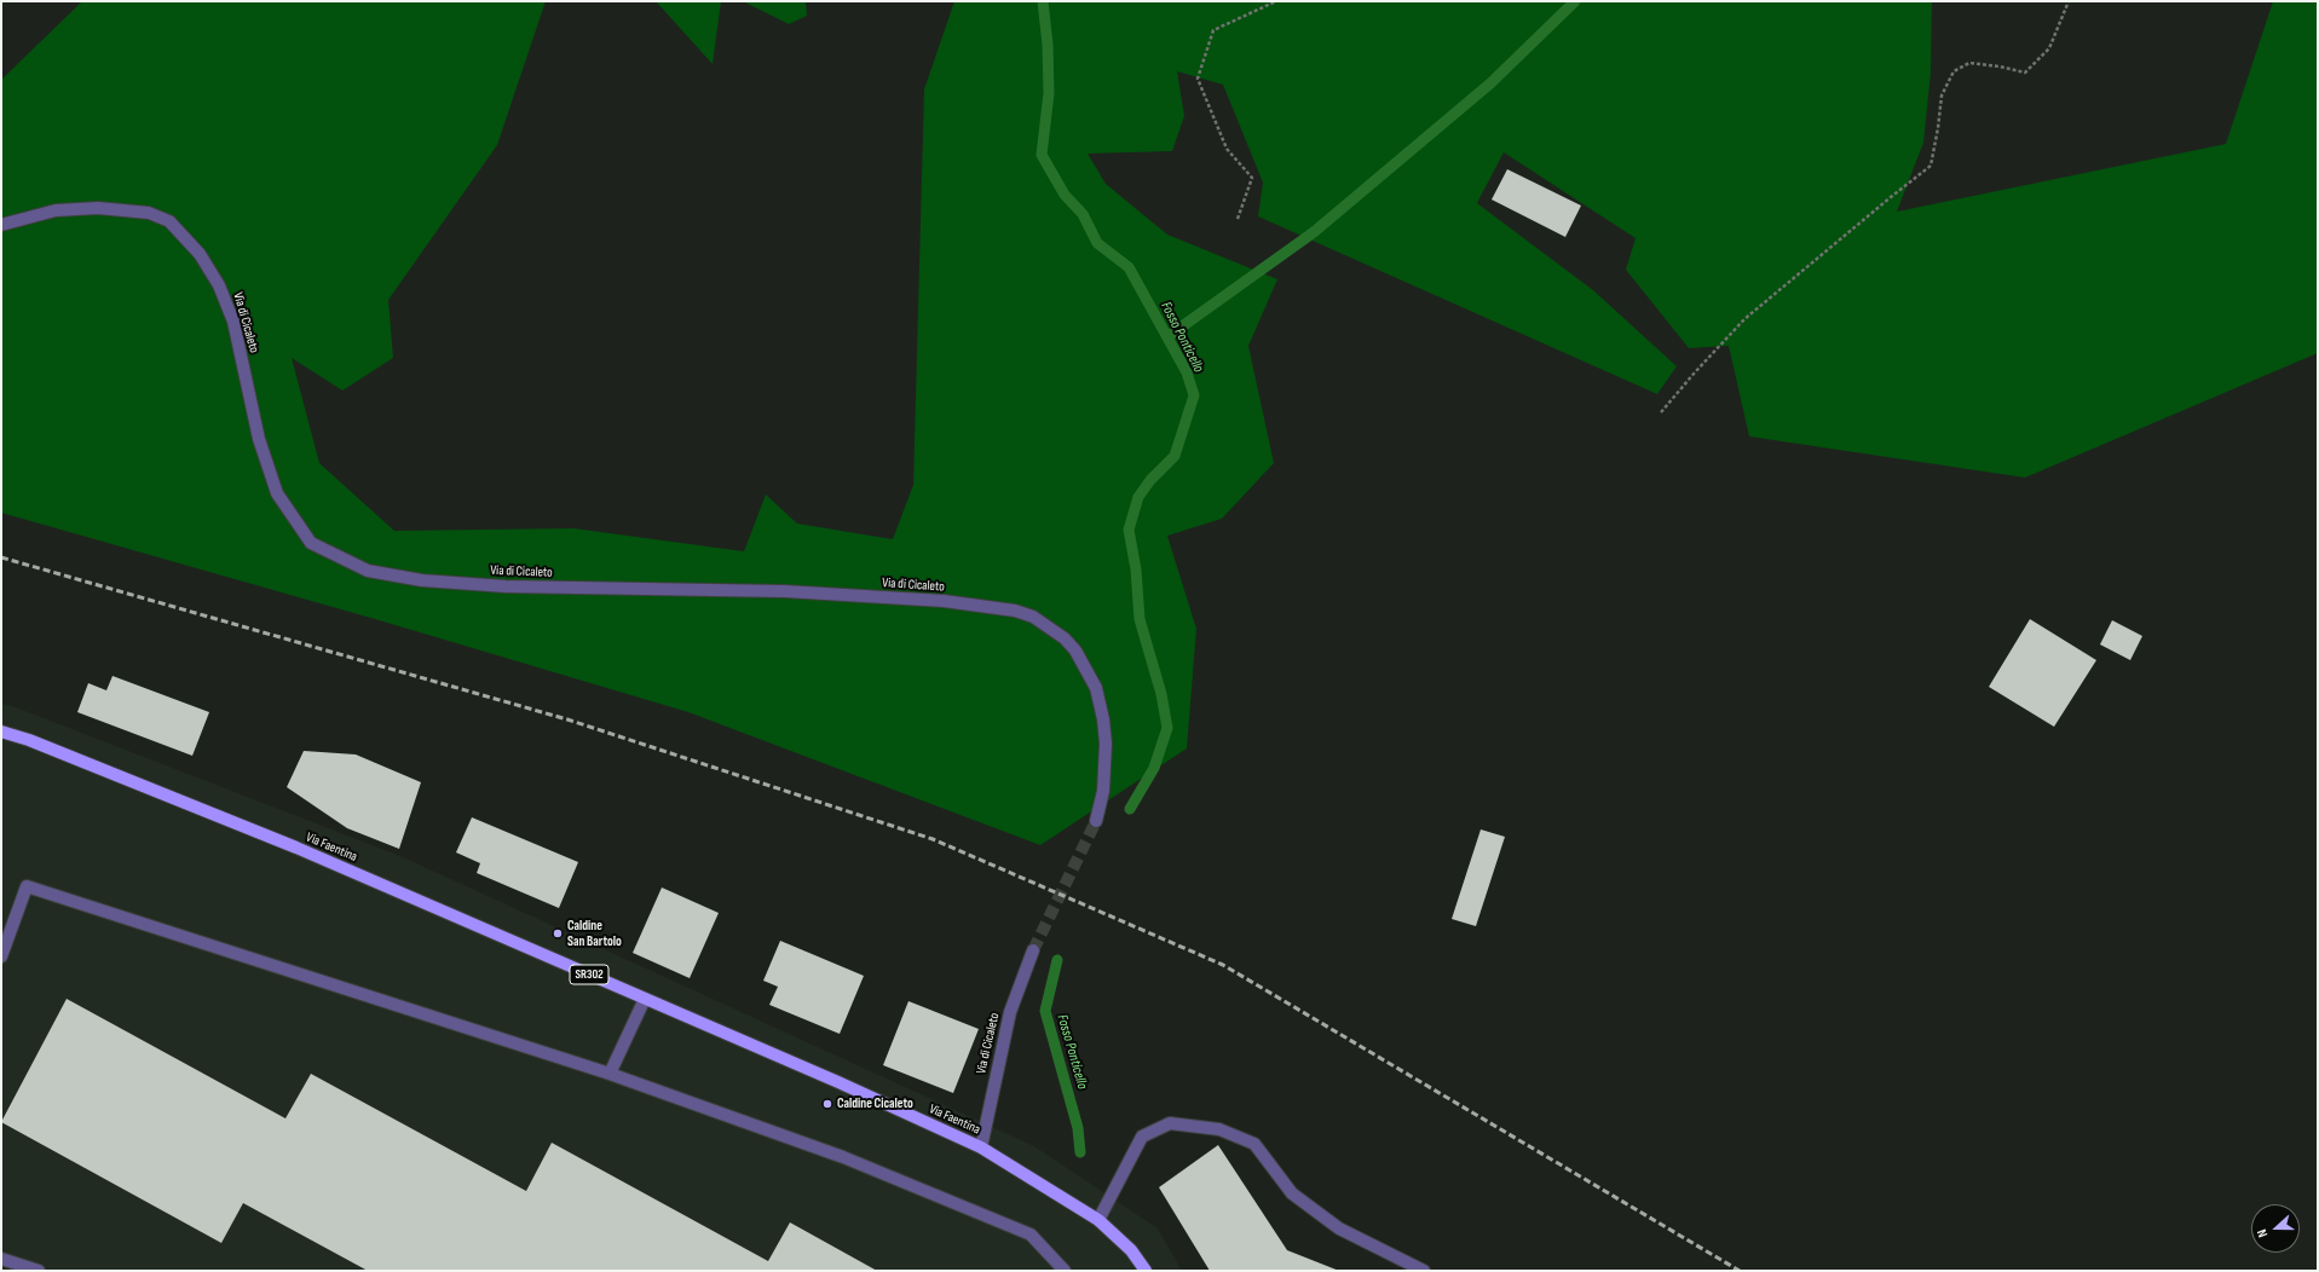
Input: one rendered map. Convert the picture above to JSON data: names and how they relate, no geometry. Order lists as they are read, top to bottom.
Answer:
{
  "streets": {
    "main road": ["Via Faentina", "SR302"],
    "street": ["Via di Cicaleto"]
  },
  "crossings": [
    ["Via di Cicaleto", "Via Faentina"]
  ],
  "water": ["Fosso Ponticello"],
  "places": ["Caldine San Bartolo", "Caldine Cicaleto"],
  "north": "left"
}
